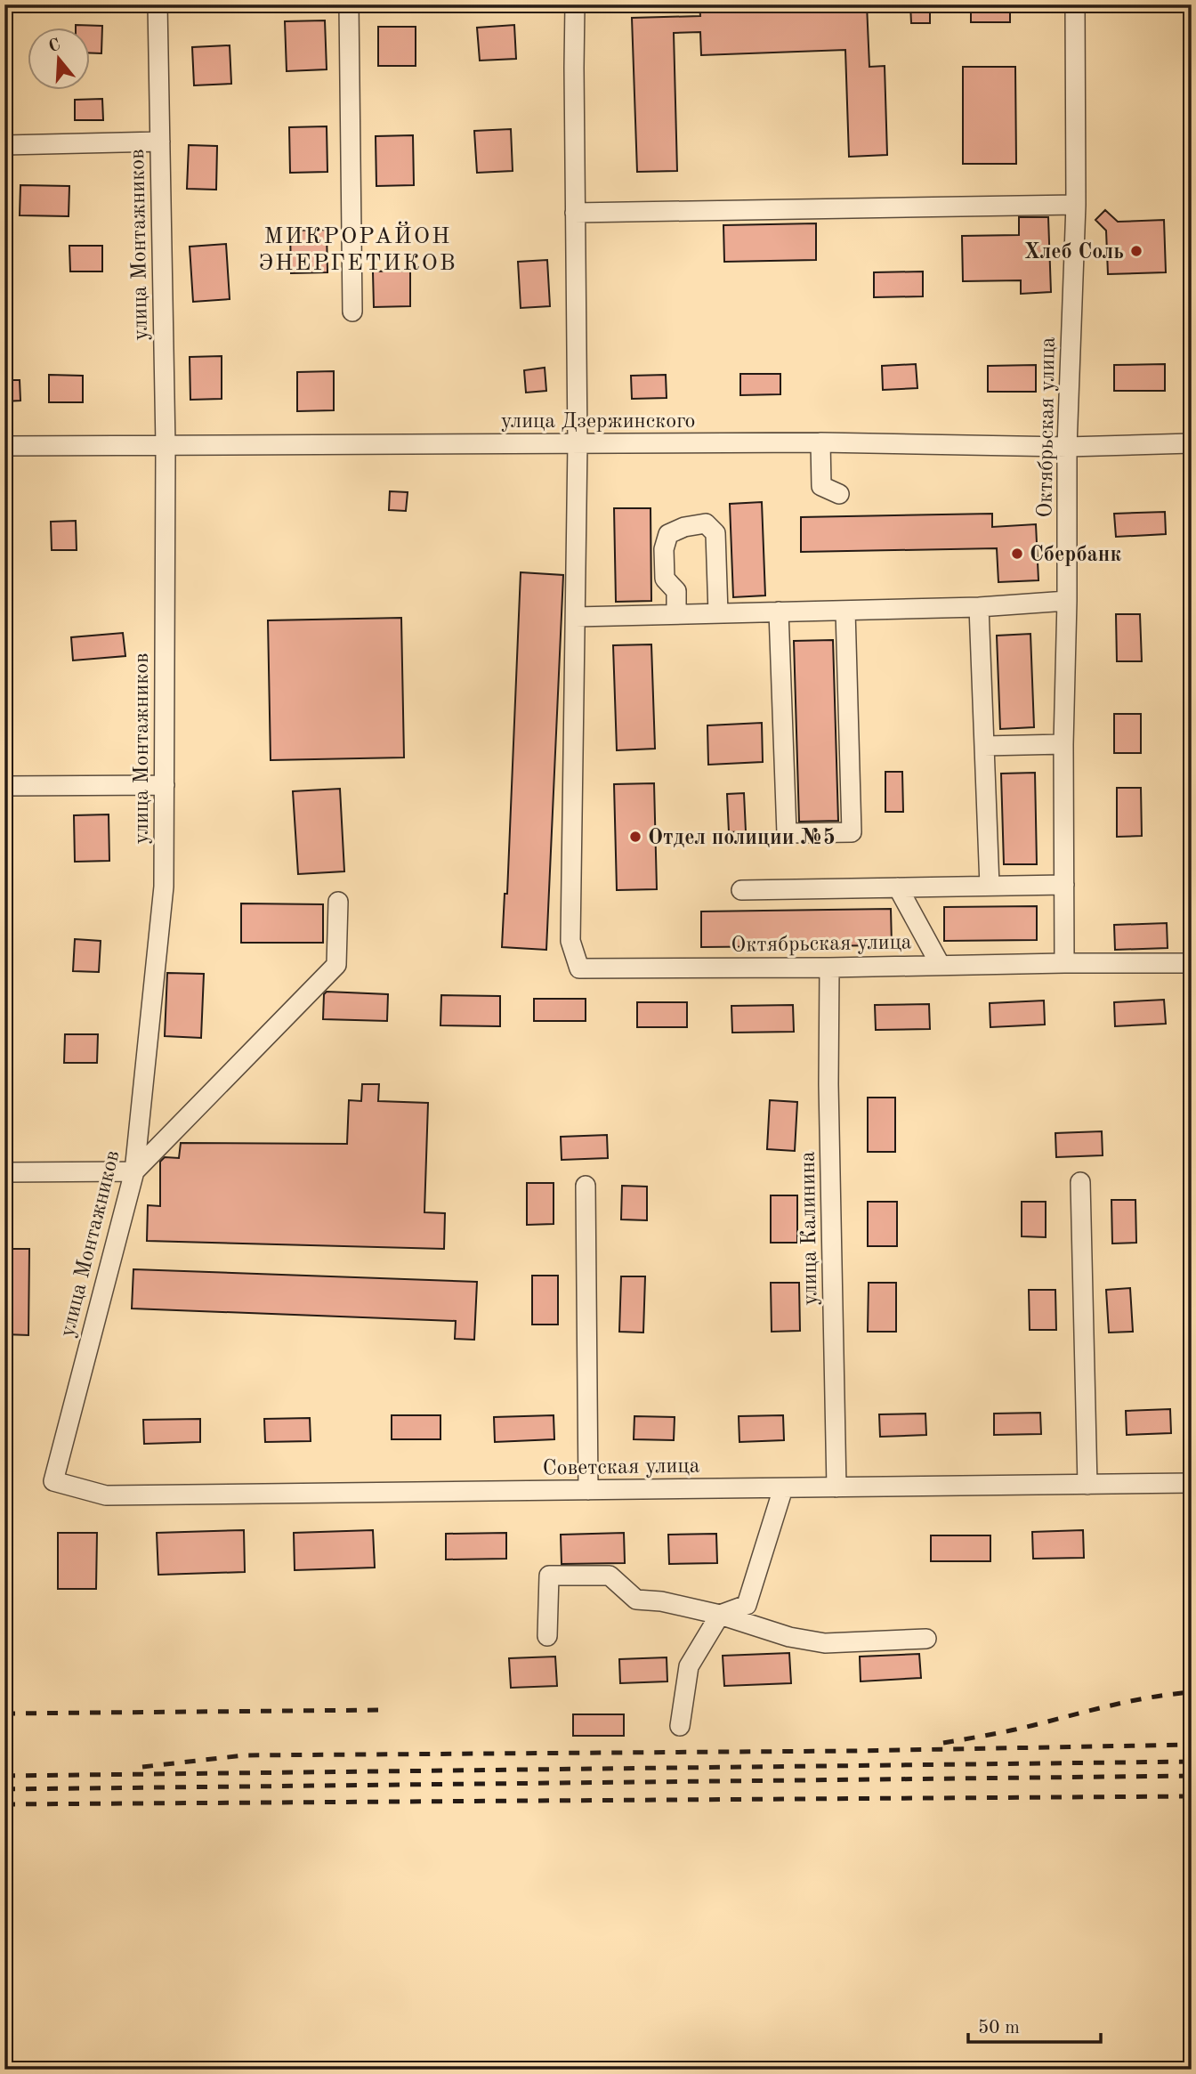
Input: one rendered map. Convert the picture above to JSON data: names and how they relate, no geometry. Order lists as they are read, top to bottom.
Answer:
{
  "streets": {
    "street": [
      "улица Монтажников",
      "улица Дзержинского",
      "Октябрьская улица",
      "улица Калинина",
      "Советская улица"
    ]
  },
  "crossings": [
    ["улица Монтажников", "улица Дзержинского"],
    ["улица Монтажников", "Советская улица"],
    ["улица Дзержинского", "Октябрьская улица"],
    ["Октябрьская улица", "улица Калинина"],
    ["улица Калинина", "Советская улица"]
  ],
  "districts": ["МИКРОРАЙОН ЭНЕРГЕТИКОВ"],
  "places": ["Хлеб Соль", "Сбербанк", "Отдел полиции №5"],
  "scale_bar": "50 m",
  "north": "top"
}
